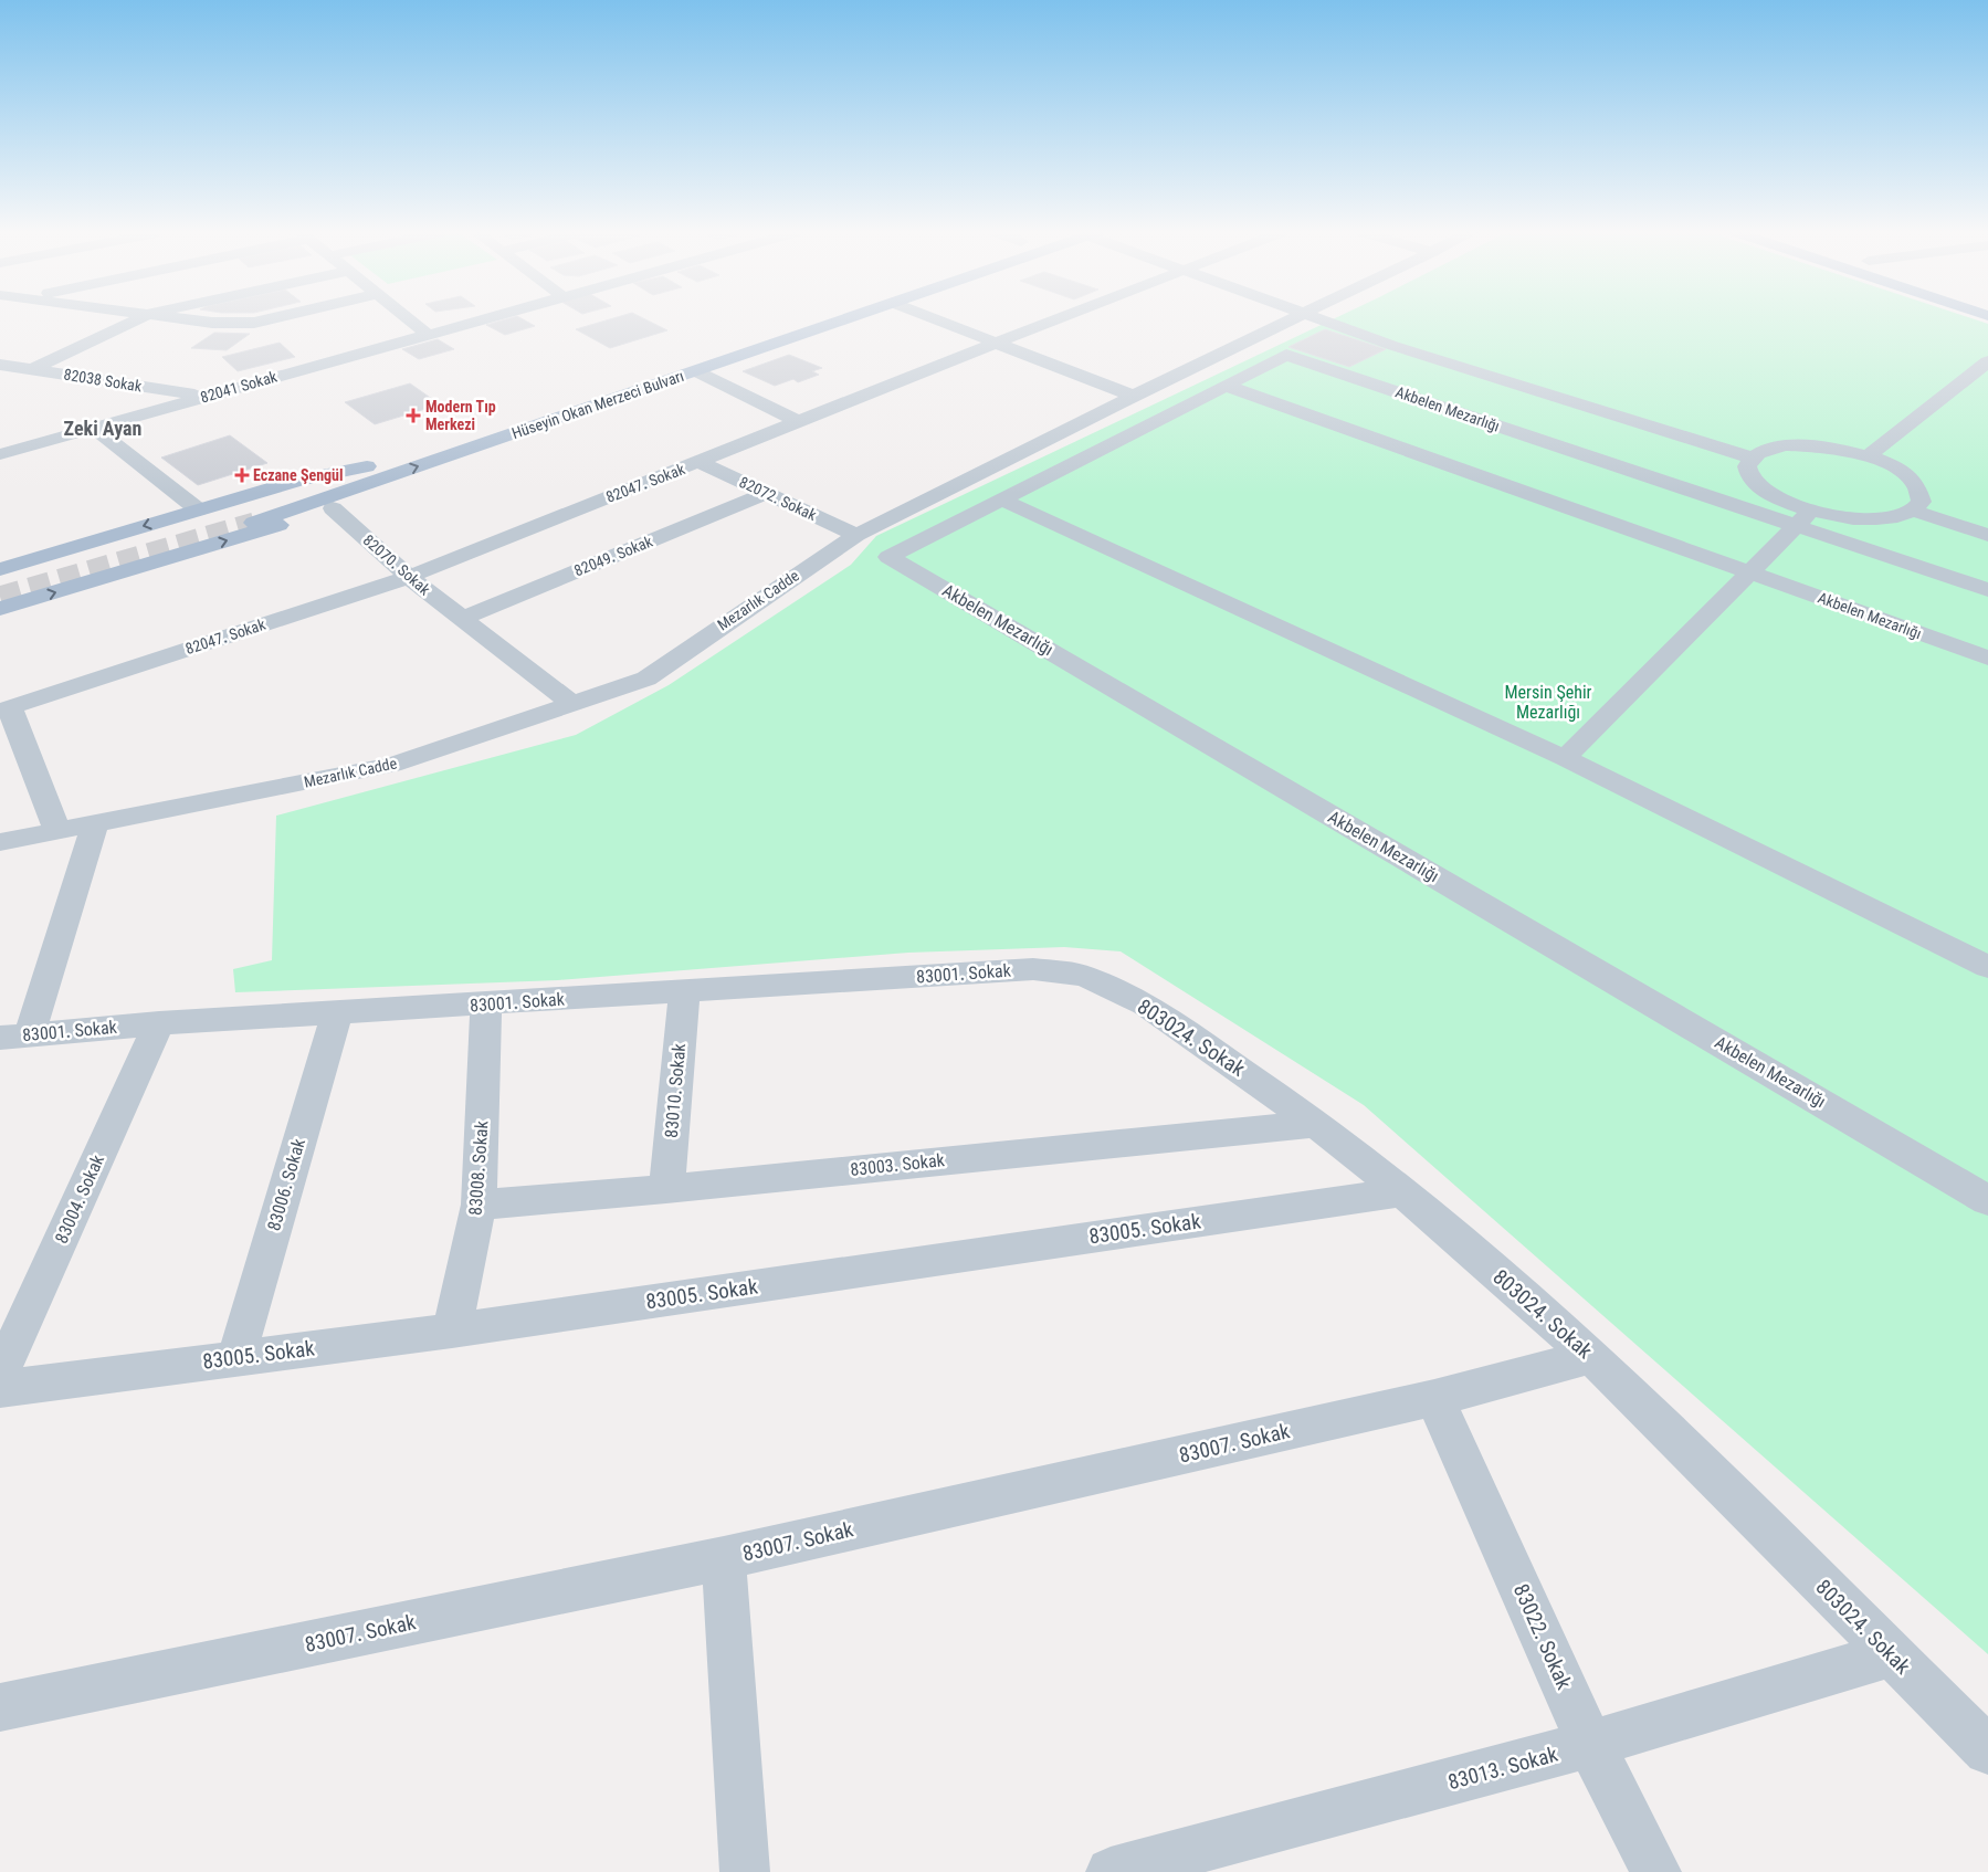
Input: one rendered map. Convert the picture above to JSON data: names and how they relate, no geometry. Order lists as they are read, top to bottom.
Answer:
{
  "streets": {
    "main road": ["Hüseyin Okan Merzeci Bulvarı"],
    "street": [
      "82038 Sokak",
      "82041 Sokak",
      "Akbelen Mezarlığı",
      "82047. Sokak",
      "82072. Sokak",
      "82049. Sokak",
      "82070. Sokak",
      "Mezarlık Cadde",
      "83001. Sokak",
      "803024. Sokak",
      "83010. Sokak",
      "83003. Sokak",
      "83008. Sokak",
      "83006. Sokak",
      "83004. Sokak",
      "83005. Sokak",
      "83007. Sokak",
      "83022. Sokak",
      "83013. Sokak"
    ]
  },
  "crossings": [
    ["82038 Sokak", "82041 Sokak"],
    ["82047. Sokak", "82072. Sokak"],
    ["82047. Sokak", "82070. Sokak"],
    ["82072. Sokak", "82049. Sokak"],
    ["82072. Sokak", "Mezarlık Cadde"],
    ["82049. Sokak", "82070. Sokak"],
    ["82070. Sokak", "Mezarlık Cadde"],
    ["83001. Sokak", "803024. Sokak"],
    ["83001. Sokak", "83010. Sokak"],
    ["83001. Sokak", "83008. Sokak"],
    ["83001. Sokak", "83006. Sokak"],
    ["83001. Sokak", "83004. Sokak"],
    ["803024. Sokak", "83003. Sokak"],
    ["803024. Sokak", "83005. Sokak"],
    ["803024. Sokak", "83007. Sokak"],
    ["803024. Sokak", "83013. Sokak"],
    ["83010. Sokak", "83003. Sokak"],
    ["83003. Sokak", "83008. Sokak"],
    ["83008. Sokak", "83005. Sokak"],
    ["83006. Sokak", "83005. Sokak"],
    ["83007. Sokak", "83022. Sokak"],
    ["83022. Sokak", "83013. Sokak"]
  ],
  "districts": ["Zeki Ayan"],
  "parks": ["Mersin Şehir Mezarlığı"],
  "places": {
    "health": ["Modern Tıp Merkezi", "Eczane Şengül"]
  }
}
